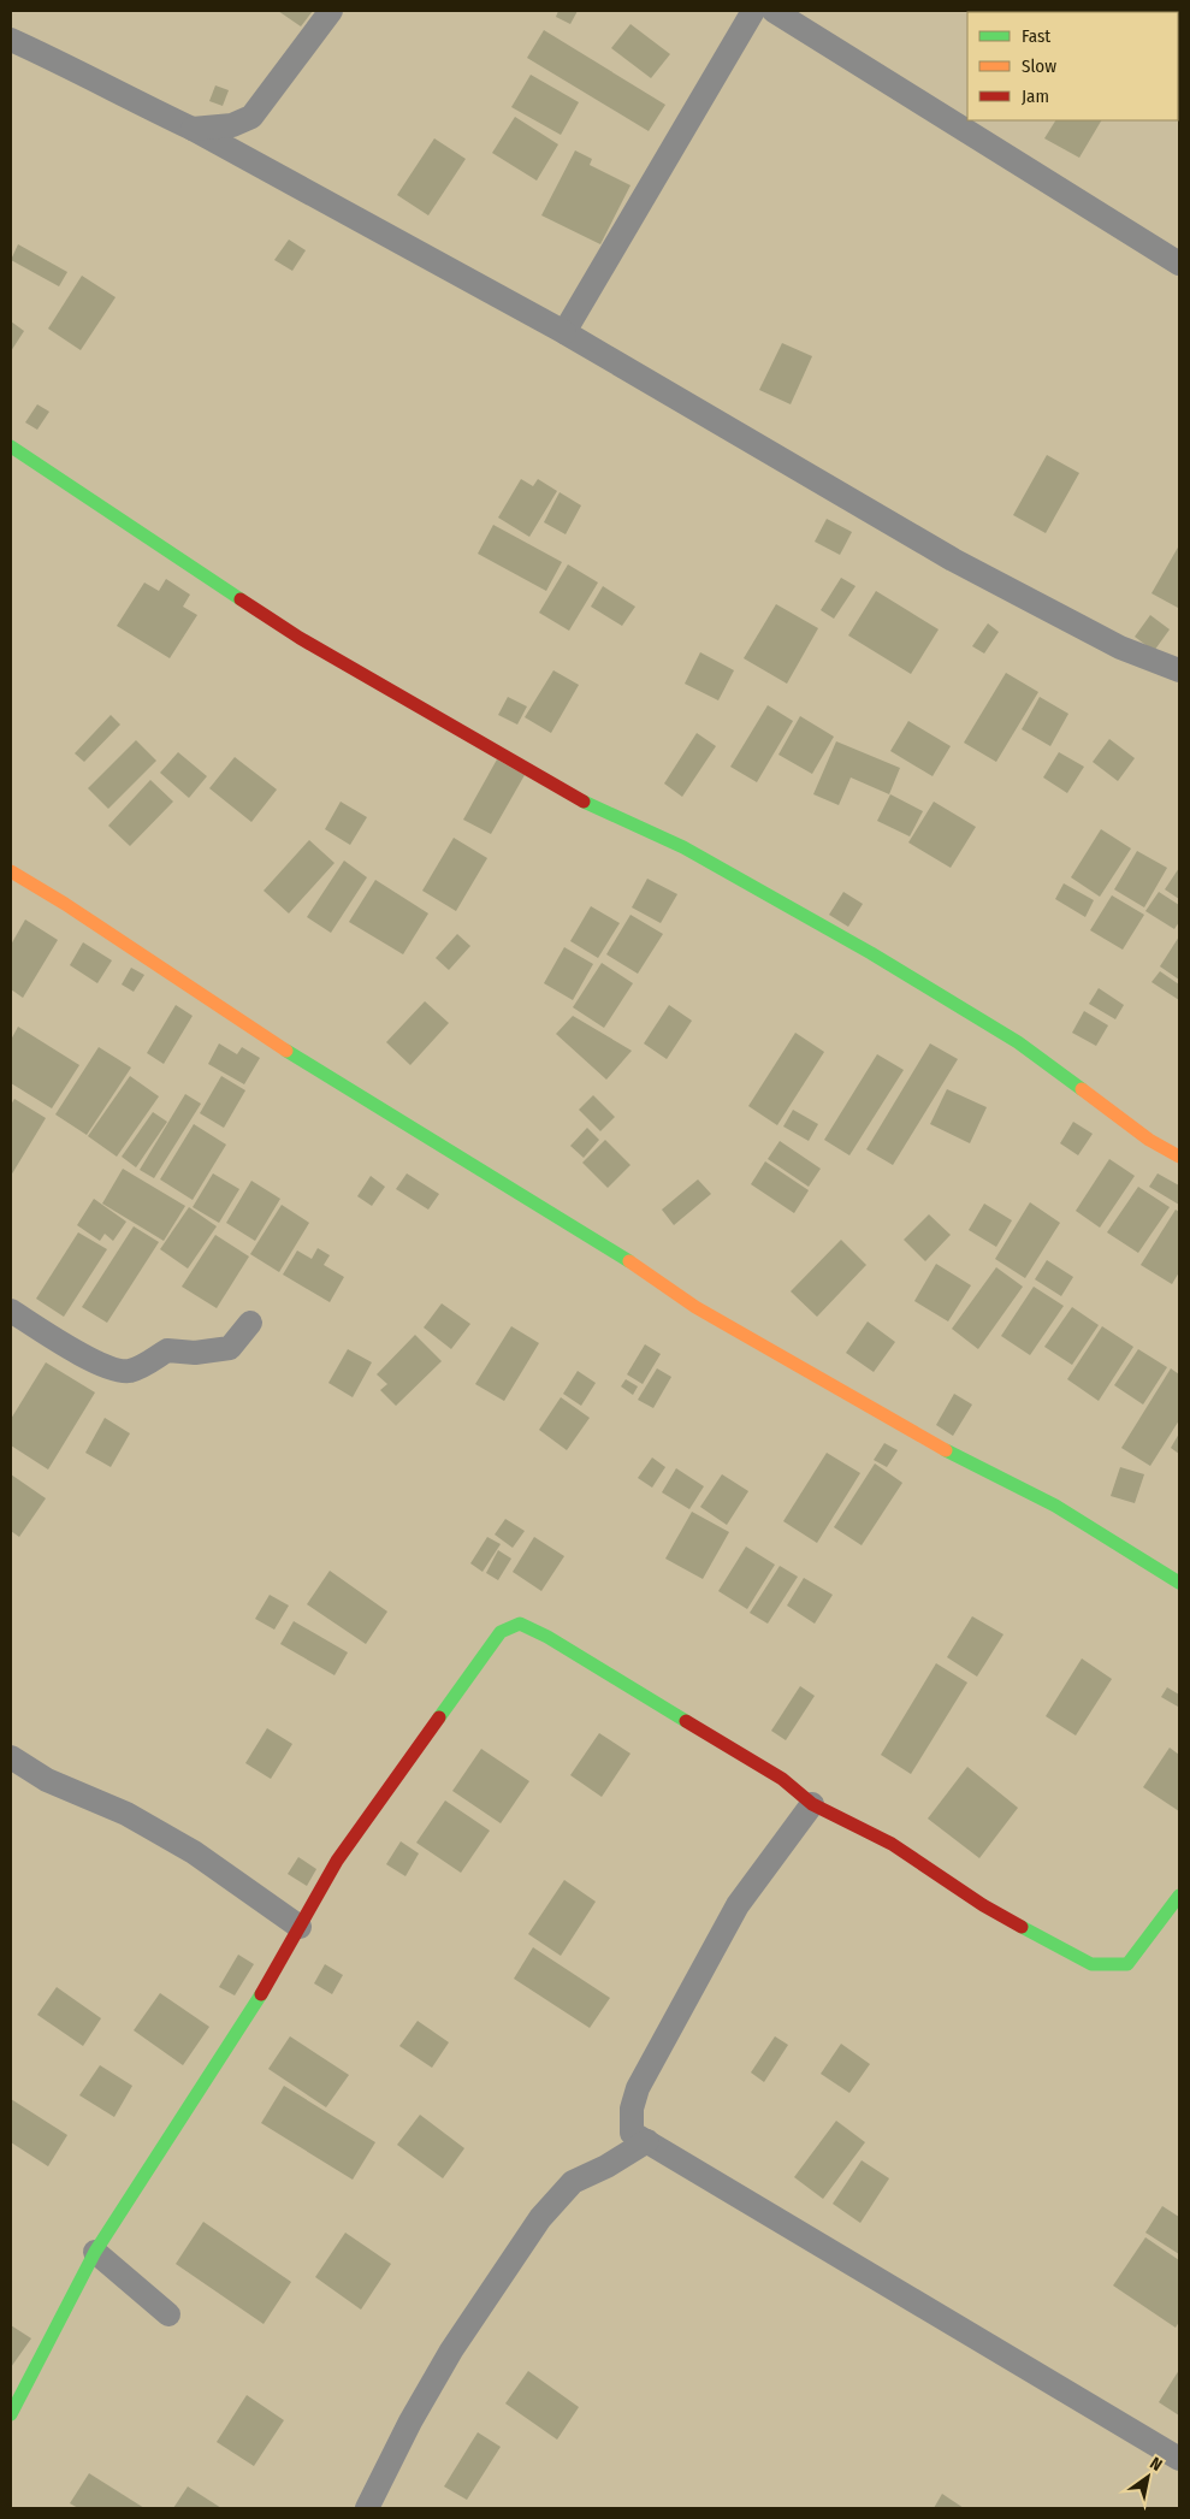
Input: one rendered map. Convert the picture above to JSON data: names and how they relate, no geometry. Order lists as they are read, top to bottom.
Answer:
{
  "legend": ["Fast", "Slow", "Jam"],
  "north": "top right"
}
